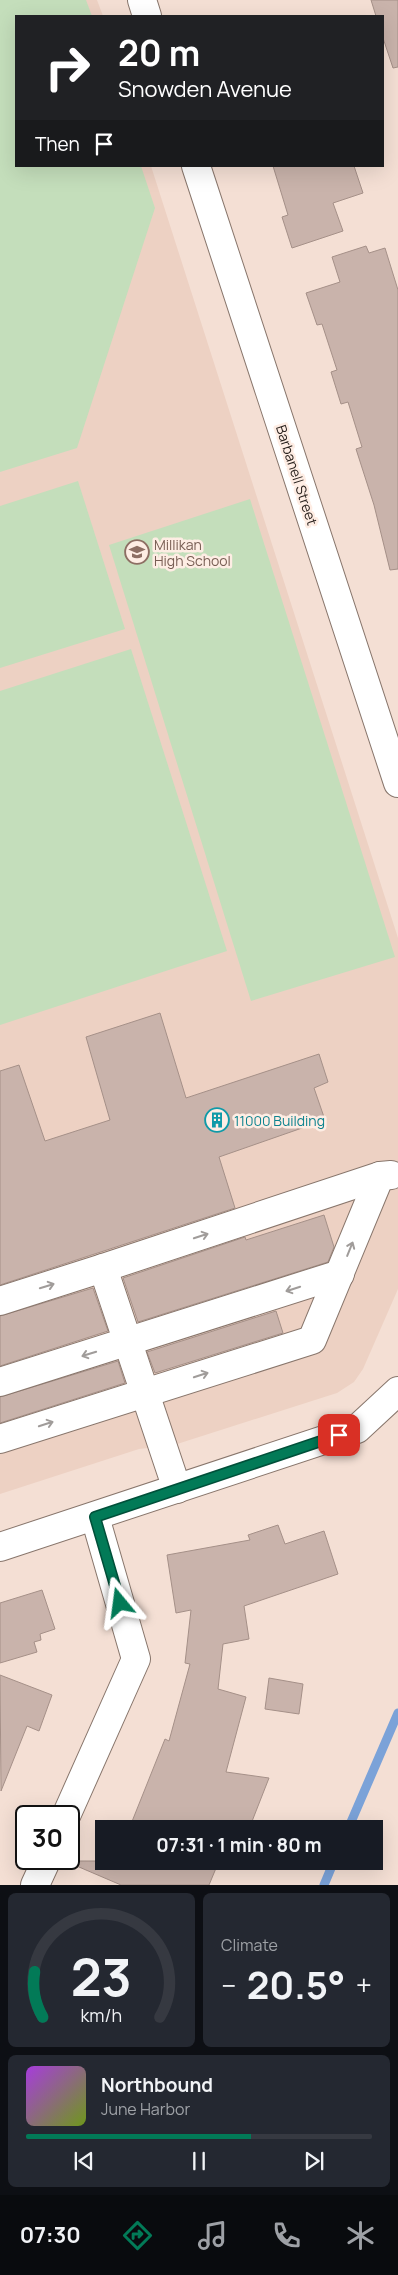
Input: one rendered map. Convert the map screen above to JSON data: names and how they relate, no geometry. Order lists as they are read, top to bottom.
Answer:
{
  "streets": {
    "street": ["Barbanell Street"]
  },
  "places": {
    "school or university": ["Millikan High School"],
    "building": ["11000 Building"]
  },
  "page": {
    "turn": ["20 m", "Snowden Avenue"],
    "then": "Then",
    "limit": "30",
    "trip": "07:31 · 1 min · 80 m",
    "tile": "Climate",
    "heat": ["−", "20.5°", "+"],
    "song": ["Northbound", "June Harbor"],
    "tabs": "07:30",
    "gauge": ["23", "km/h"]
  }
}
